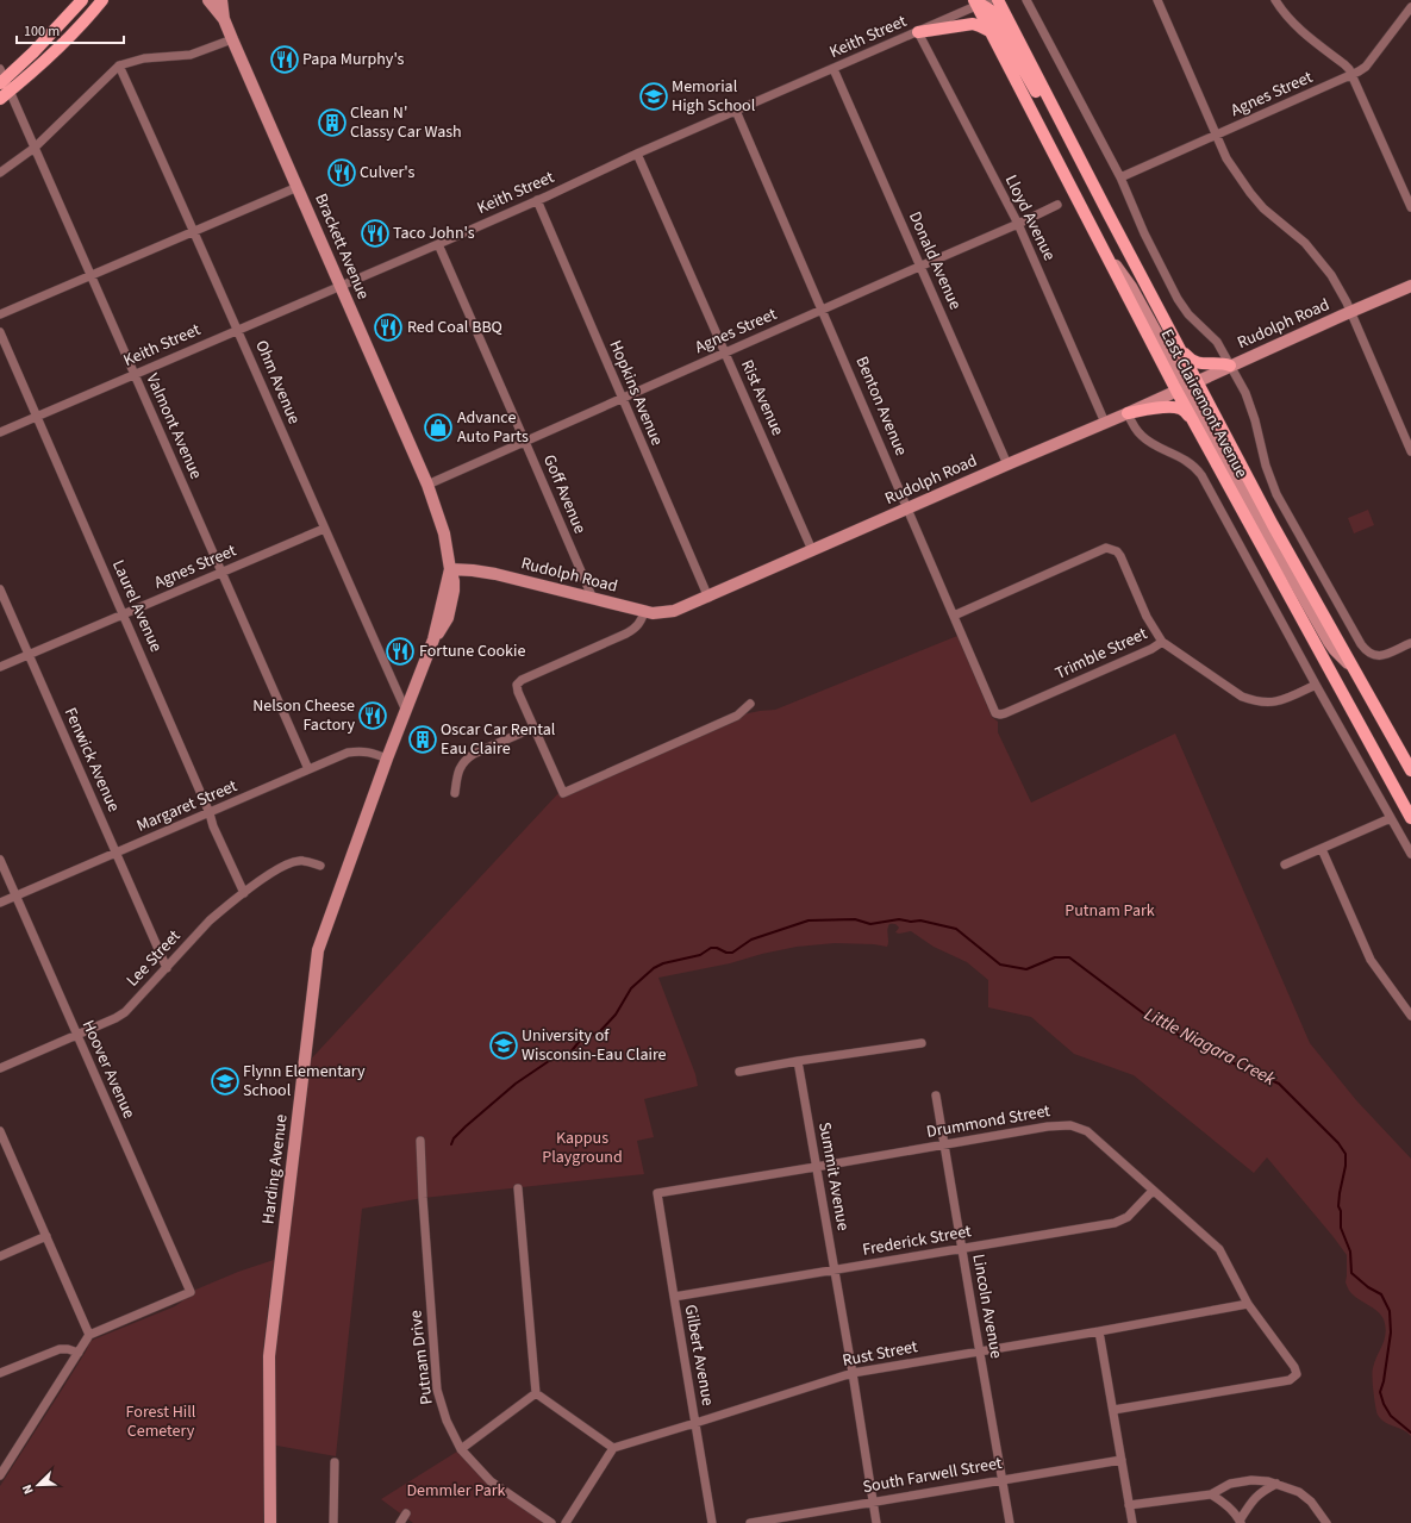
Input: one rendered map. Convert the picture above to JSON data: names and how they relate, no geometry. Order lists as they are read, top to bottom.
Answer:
{
  "streets": {
    "main road": [
      "Brackett Avenue",
      "Rudolph Road",
      "East Clairemont Avenue",
      "Harding Avenue"
    ],
    "street": [
      "Keith Street",
      "Agnes Street",
      "Lloyd Avenue",
      "Donald Avenue",
      "Ohm Avenue",
      "Hopkins Avenue",
      "Rist Avenue",
      "Benton Avenue",
      "Valmont Avenue",
      "Goff Avenue",
      "Laurel Avenue",
      "Trimble Street",
      "Fenwick Avenue",
      "Margaret Street",
      "Lee Street",
      "Hoover Avenue",
      "Drummond Street",
      "Summit Avenue",
      "Frederick Street",
      "Lincoln Avenue",
      "Rust Street",
      "Gilbert Avenue",
      "Putnam Drive",
      "South Farwell Street"
    ]
  },
  "crossings": [
    ["Keith Street", "Lloyd Avenue"],
    ["Keith Street", "Brackett Avenue"],
    ["Keith Street", "Donald Avenue"],
    ["Keith Street", "Ohm Avenue"],
    ["Keith Street", "Hopkins Avenue"],
    ["Keith Street", "Rist Avenue"],
    ["Keith Street", "East Clairemont Avenue"],
    ["Keith Street", "Benton Avenue"],
    ["Keith Street", "Valmont Avenue"],
    ["Keith Street", "Goff Avenue"],
    ["Keith Street", "Laurel Avenue"],
    ["Agnes Street", "Lloyd Avenue"],
    ["Agnes Street", "Brackett Avenue"],
    ["Agnes Street", "Donald Avenue"],
    ["Agnes Street", "Ohm Avenue"],
    ["Agnes Street", "Hopkins Avenue"],
    ["Agnes Street", "Rist Avenue"],
    ["Agnes Street", "Benton Avenue"],
    ["Agnes Street", "Valmont Avenue"],
    ["Agnes Street", "Goff Avenue"],
    ["Agnes Street", "Laurel Avenue"],
    ["Agnes Street", "Fenwick Avenue"],
    ["Lloyd Avenue", "Rudolph Road"],
    ["Brackett Avenue", "Rudolph Road"],
    ["Brackett Avenue", "Harding Avenue"],
    ["Donald Avenue", "Rudolph Road"],
    ["Rudolph Road", "Hopkins Avenue"],
    ["Rudolph Road", "Rist Avenue"],
    ["Rudolph Road", "East Clairemont Avenue"],
    ["Rudolph Road", "Benton Avenue"],
    ["Rudolph Road", "Goff Avenue"],
    ["Rudolph Road", "Harding Avenue"],
    ["Ohm Avenue", "Harding Avenue"],
    ["Benton Avenue", "Trimble Street"],
    ["Valmont Avenue", "Margaret Street"],
    ["Laurel Avenue", "Margaret Street"],
    ["Laurel Avenue", "Lee Street"],
    ["Fenwick Avenue", "Margaret Street"],
    ["Fenwick Avenue", "Lee Street"],
    ["Margaret Street", "Hoover Avenue"],
    ["Margaret Street", "Harding Avenue"],
    ["Lee Street", "Hoover Avenue"],
    ["Drummond Street", "Summit Avenue"],
    ["Drummond Street", "Frederick Street"],
    ["Drummond Street", "Lincoln Avenue"],
    ["Drummond Street", "Rust Street"],
    ["Drummond Street", "Gilbert Avenue"],
    ["Summit Avenue", "Frederick Street"],
    ["Summit Avenue", "Rust Street"],
    ["Summit Avenue", "South Farwell Street"],
    ["Frederick Street", "Lincoln Avenue"],
    ["Frederick Street", "Gilbert Avenue"],
    ["Lincoln Avenue", "Rust Street"],
    ["Lincoln Avenue", "South Farwell Street"],
    ["Rust Street", "Gilbert Avenue"]
  ],
  "water": ["Little Niagara Creek"],
  "parks": [
    "Putnam Park",
    "Kappus Playground",
    "Forest Hill Cemetery",
    "Demmler Park"
  ],
  "places": {
    "restaurant": [
      "Papa Murphy's",
      "Culver's",
      "Taco John's",
      "Red Coal BBQ",
      "Fortune Cookie",
      "Nelson Cheese Factory"
    ],
    "school or university": ["Memorial High School", "University of Wisconsin-Eau Claire", "Flynn Elementary School"],
    "building": ["Clean N' Classy Car Wash", "Oscar Car Rental Eau Claire"],
    "shop": ["Advance Auto Parts"]
  },
  "scale_bar": "100 m",
  "north": "bottom left"
}
